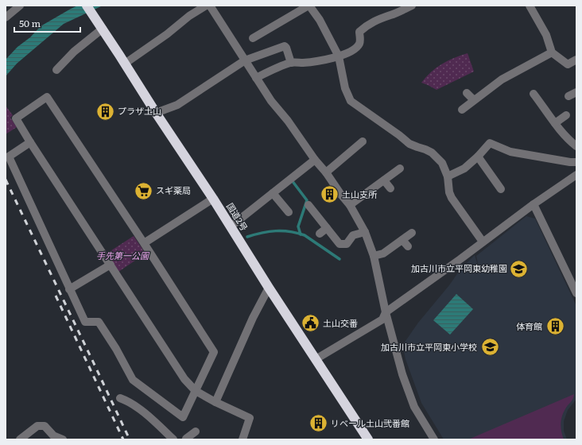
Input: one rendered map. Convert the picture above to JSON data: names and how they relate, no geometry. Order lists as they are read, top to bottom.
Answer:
{
  "streets": {
    "highway": ["国道2号"]
  },
  "parks": ["手先第一公園"],
  "places": {
    "building": [
      "プラザ土山",
      "土山支所",
      "体育館",
      "リベール土山弐番館"
    ],
    "supermarket": ["スギ薬局"],
    "school or university": ["加古川市立平岡東幼稚園", "加古川市立平岡東小学校"],
    "public building": ["土山交番"]
  },
  "scale_bar": "50 m"
}
